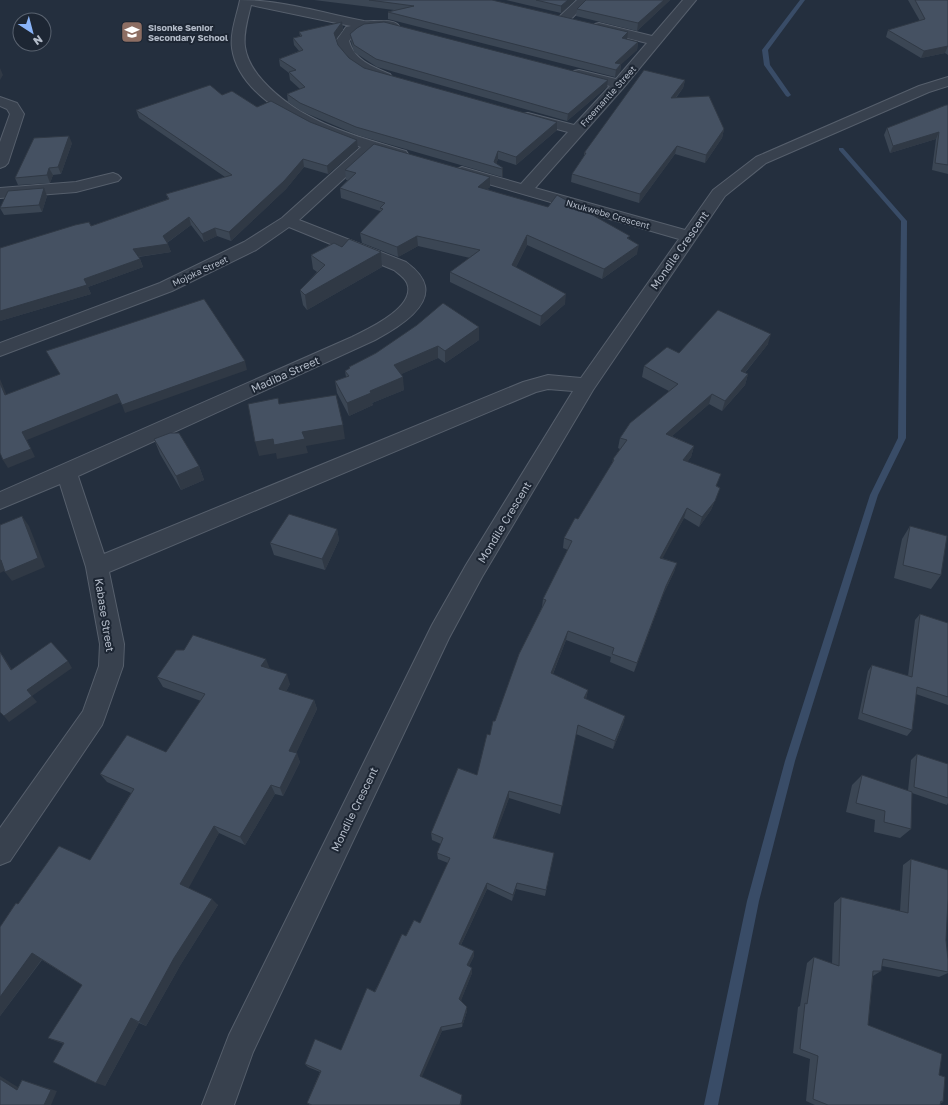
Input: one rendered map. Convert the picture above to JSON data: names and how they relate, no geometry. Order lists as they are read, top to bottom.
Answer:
{
  "streets": {
    "street": [
      "Freemantle Street",
      "Nxukwebe Crescent",
      "Mondile Crescent",
      "Mojoka Street",
      "Madiba Street",
      "Kabase Street"
    ]
  },
  "crossings": [
    ["Freemantle Street", "Nxukwebe Crescent"],
    ["Nxukwebe Crescent", "Mondile Crescent"],
    ["Mojoka Street", "Madiba Street"],
    ["Madiba Street", "Kabase Street"]
  ],
  "places": {
    "school or university": ["Sisonke Senior Secondary School"]
  },
  "north": "bottom right"
}
